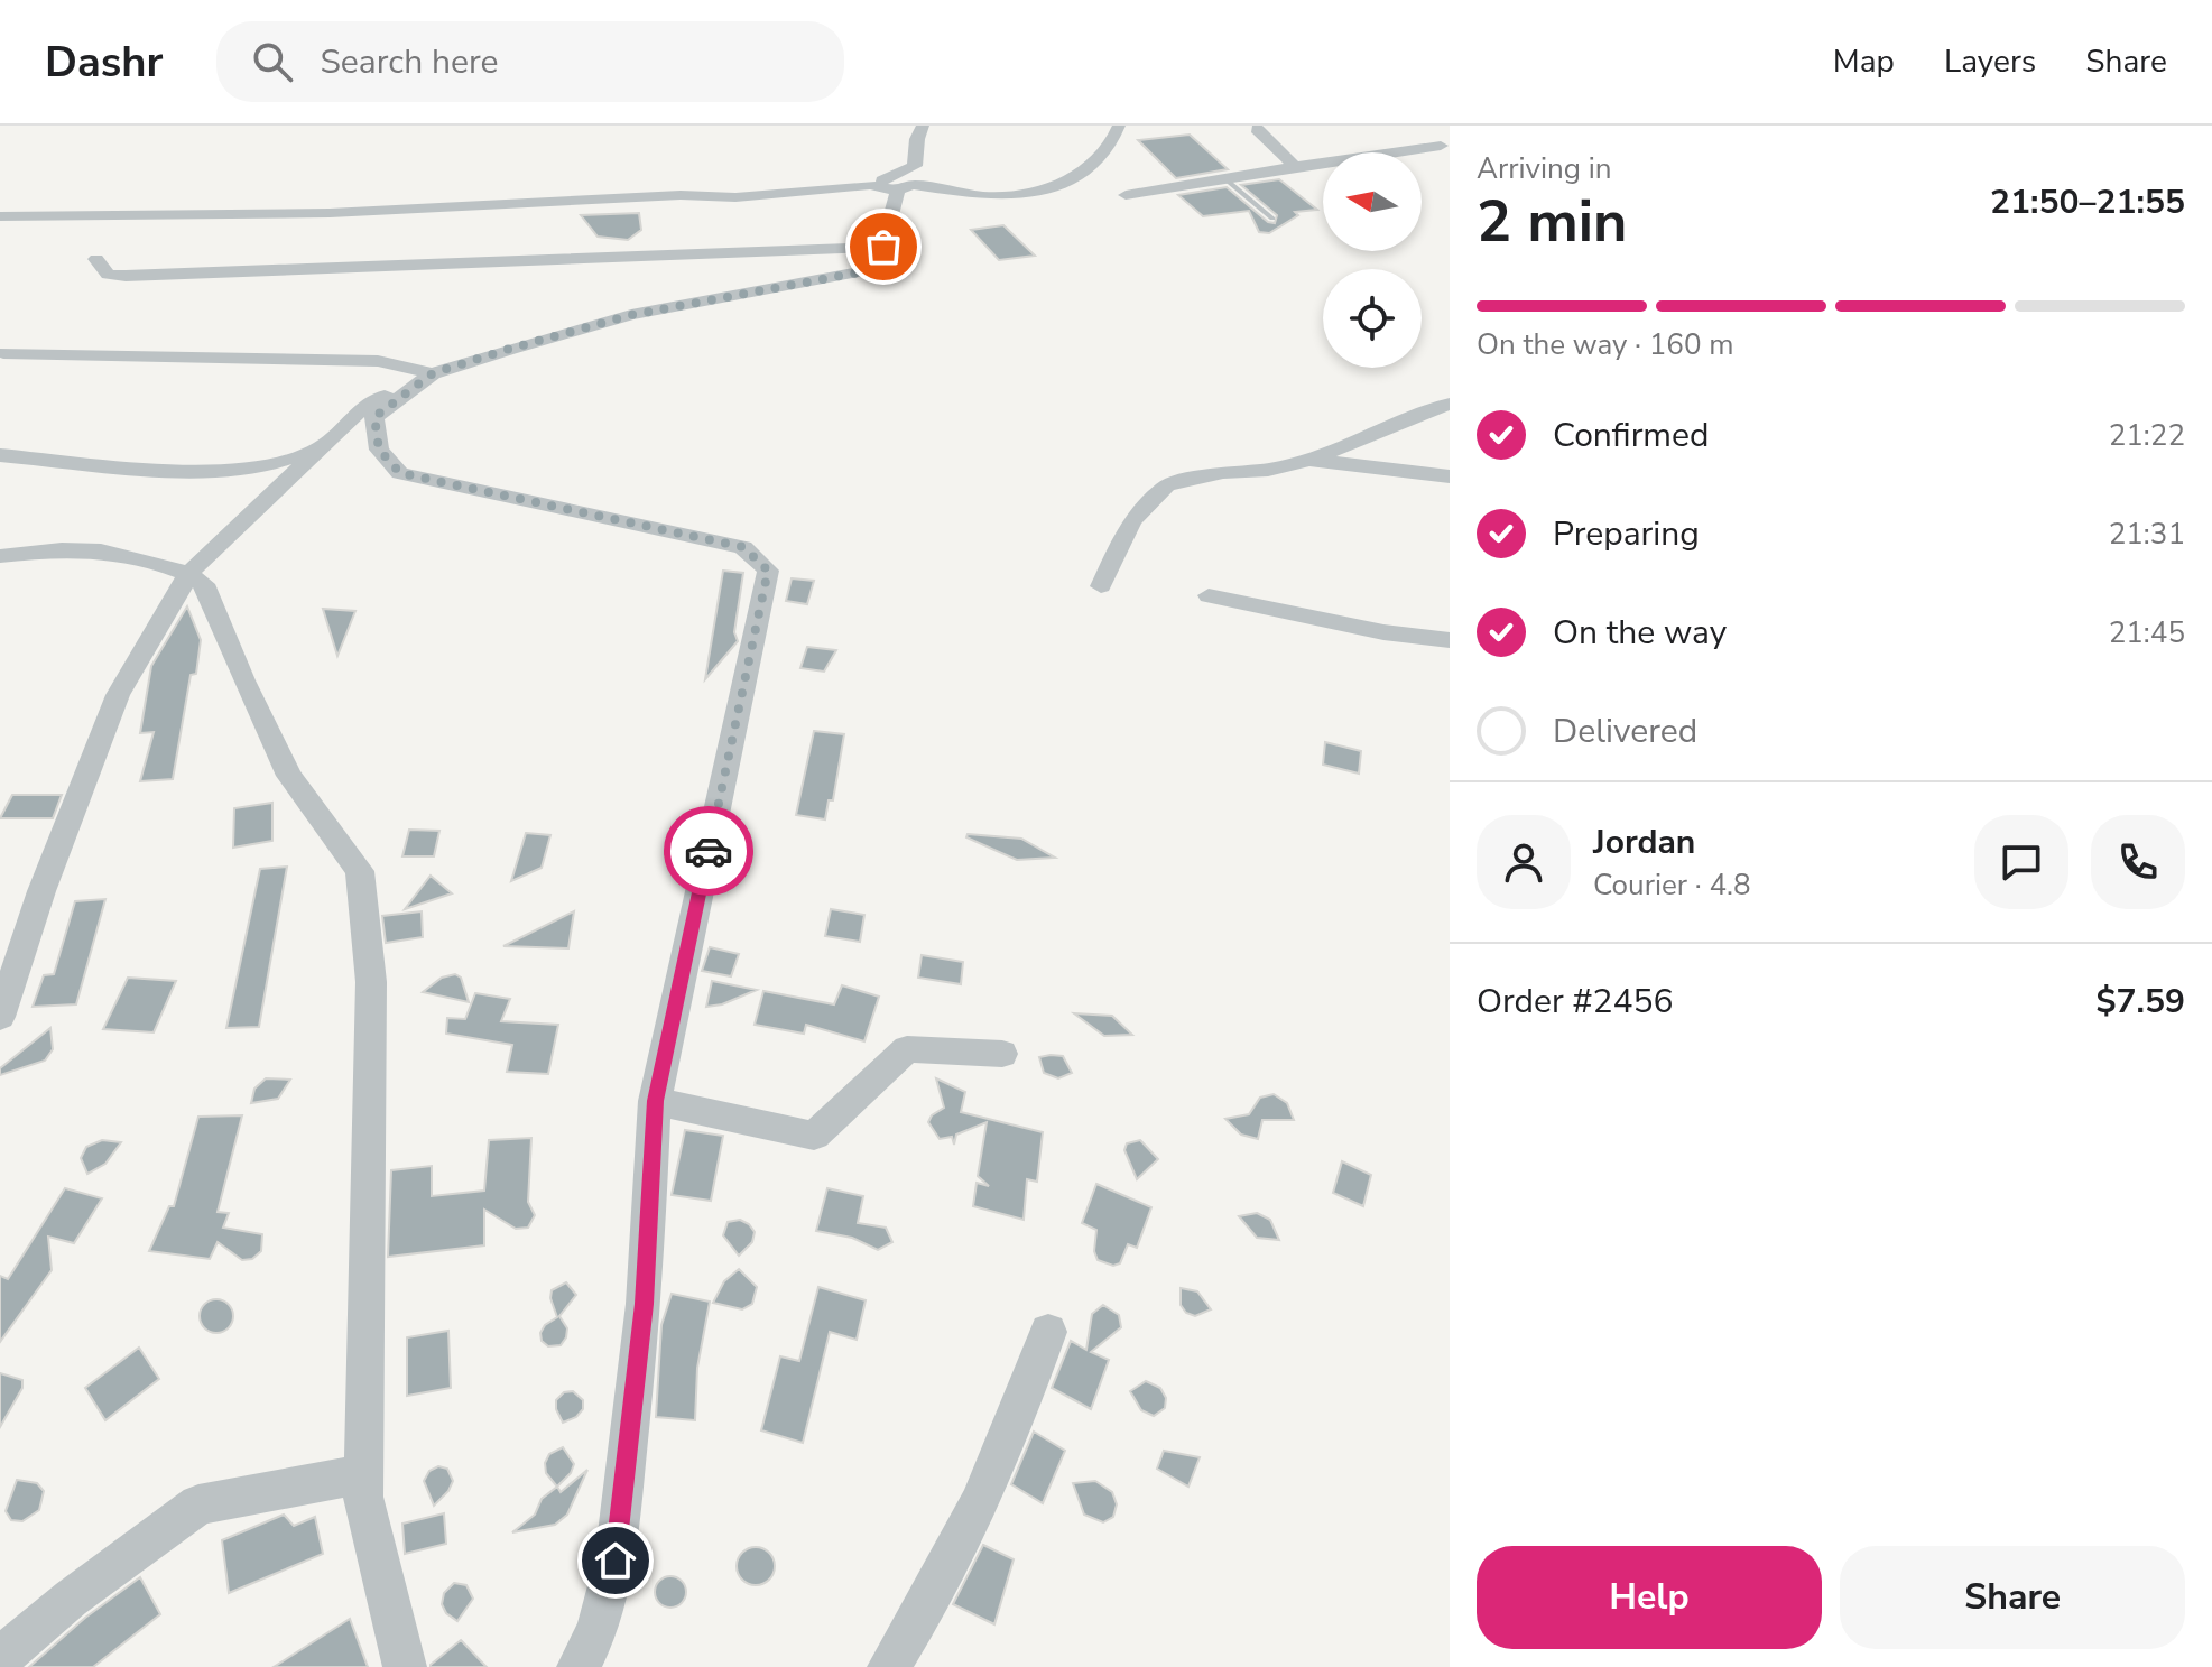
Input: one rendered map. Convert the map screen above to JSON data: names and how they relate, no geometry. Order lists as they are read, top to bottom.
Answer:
{
  "north": "left",
  "page": {
    "header": "Dashr",
    "search": "Search here",
    "nav": ["Map", "Layers", "Share"],
    "heading": ["2 min", "Arriving in", "21:50–21:55"],
    "panel": [
      "Jordan",
      "Courier · 4.8",
      "Order #2456",
      "$7.59"
    ],
    "bar": "On the way · 160 m",
    "list": [
      ["Confirmed", "21:22"],
      ["Preparing", "21:31"],
      ["On the way", "21:45"],
      "Delivered"
    ],
    "buttons": ["Help", "Share"]
  }
}
